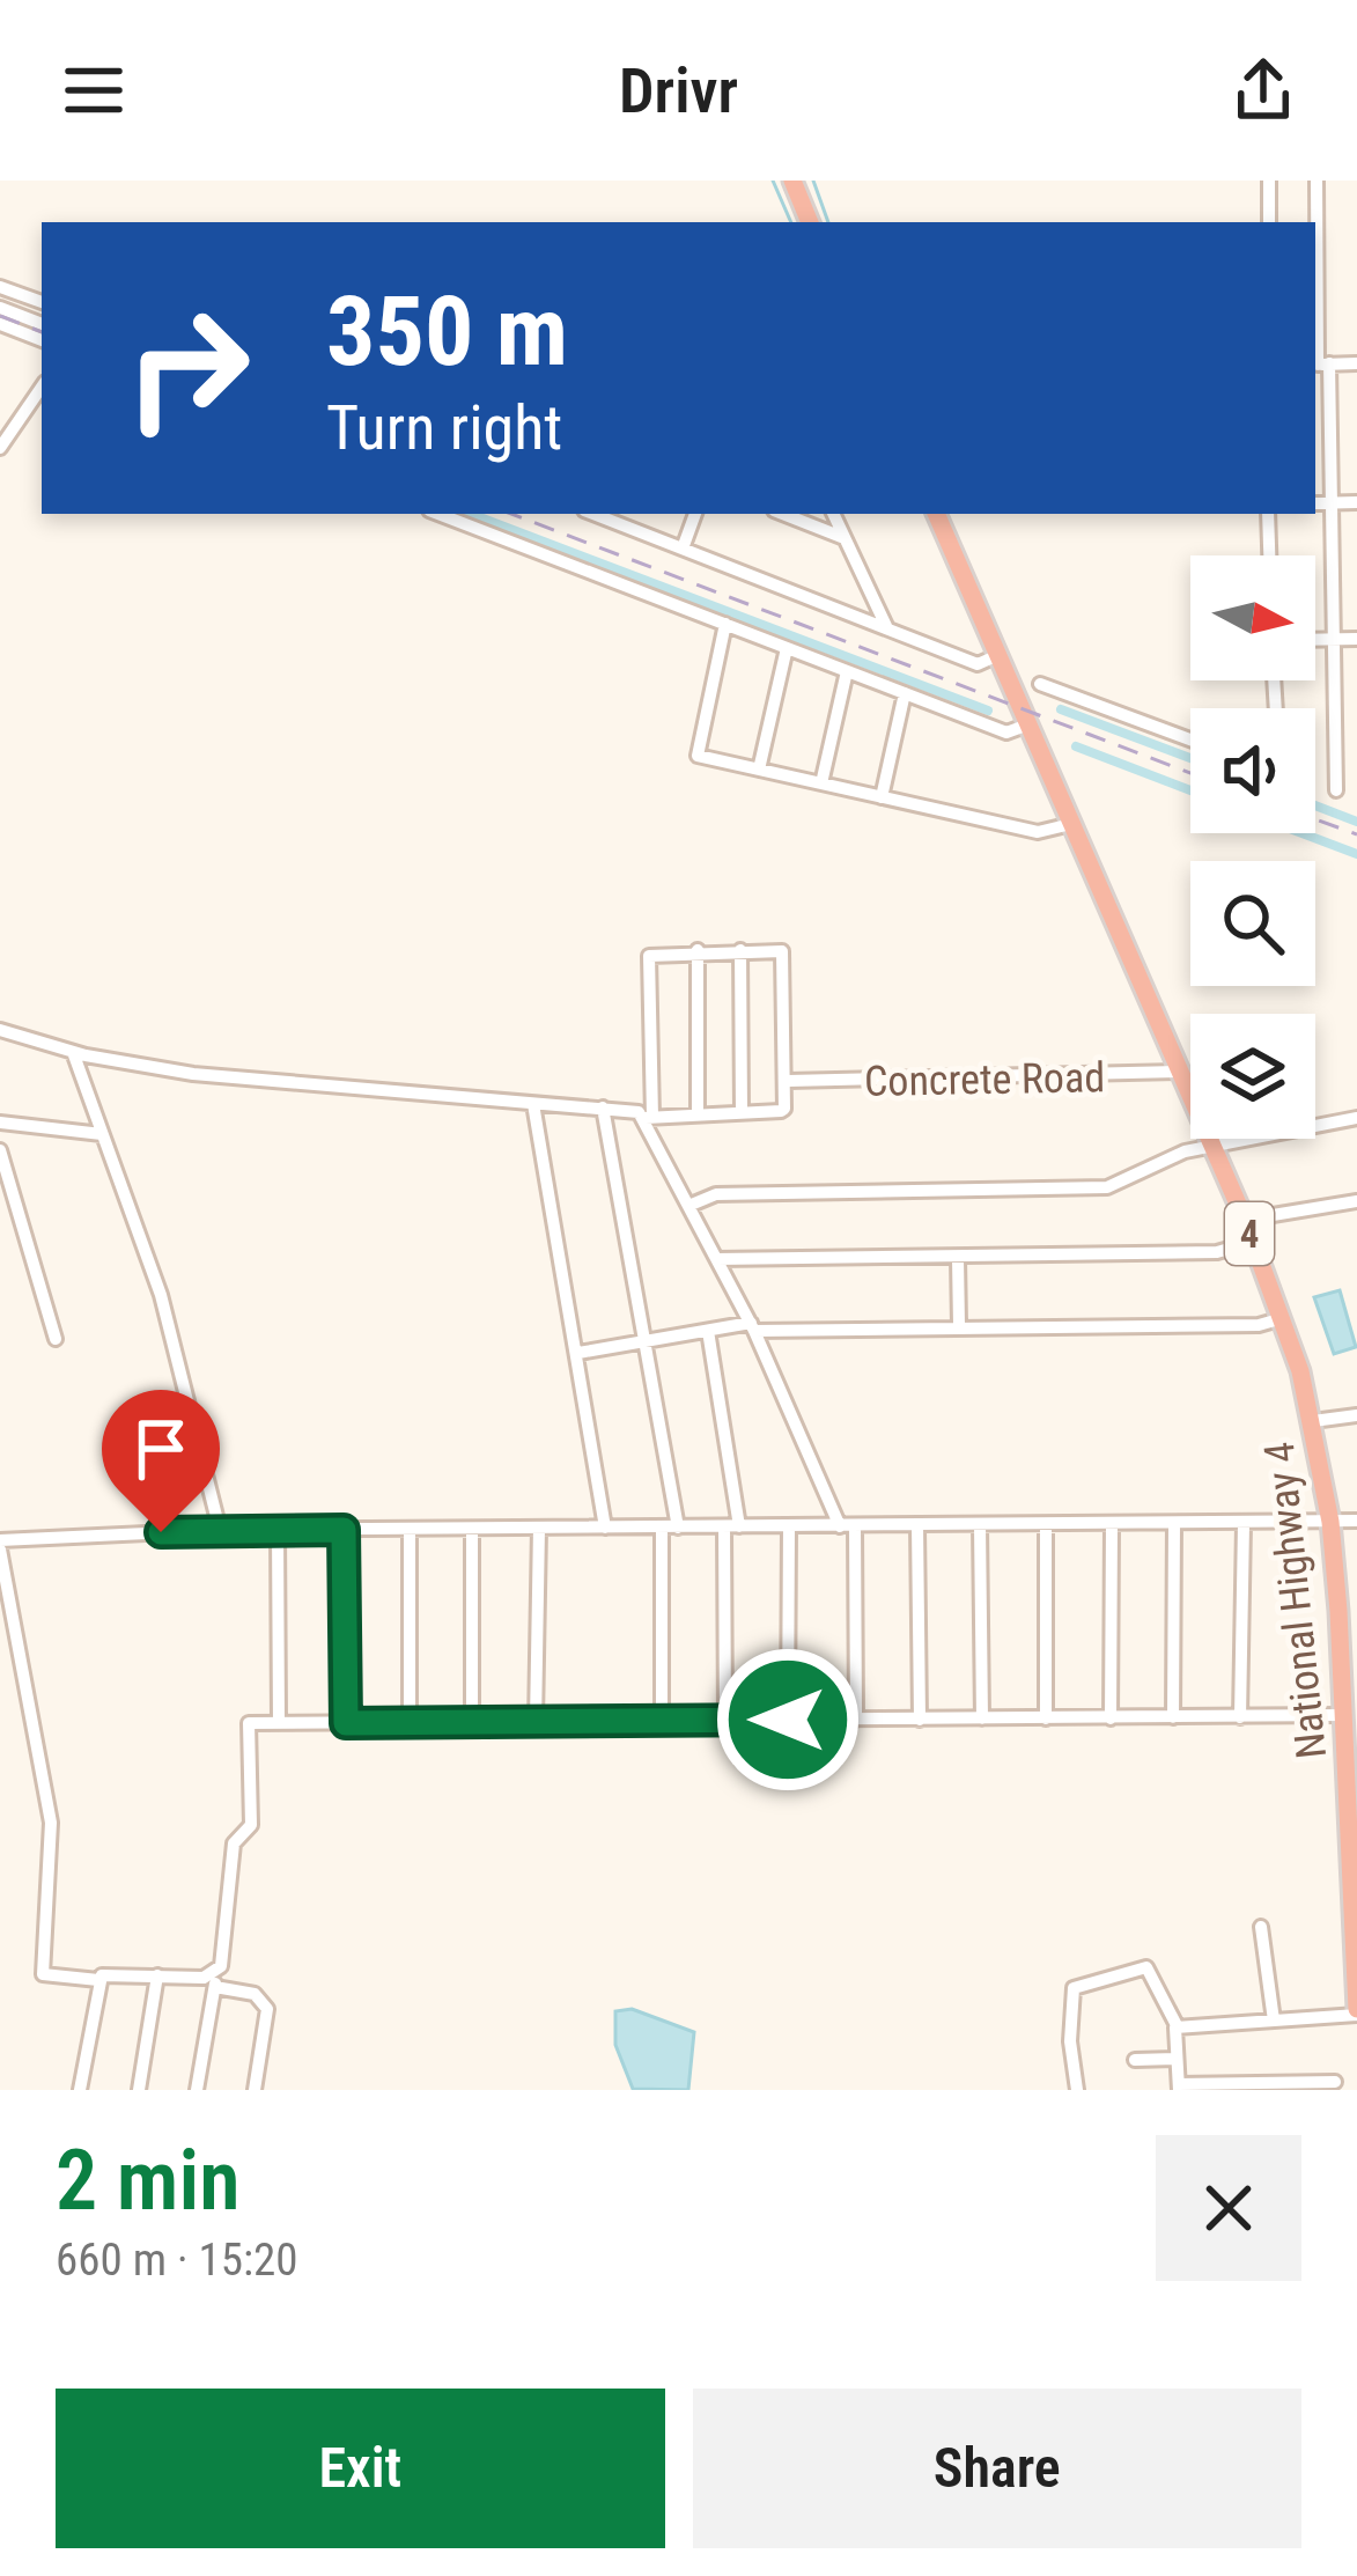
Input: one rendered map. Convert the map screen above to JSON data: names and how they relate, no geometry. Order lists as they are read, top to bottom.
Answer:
{
  "streets": {
    "highway": ["4", "National Highway 4"],
    "street": ["Concrete Road"]
  },
  "crossings": [
    ["Concrete Road", "National Highway 4"]
  ],
  "north": "right",
  "page": {
    "header": "Drivr",
    "turn": ["350 m", "Turn right"],
    "heading": ["2 min", "660 m · 15:20"],
    "buttons": ["Exit", "Share"]
  }
}
